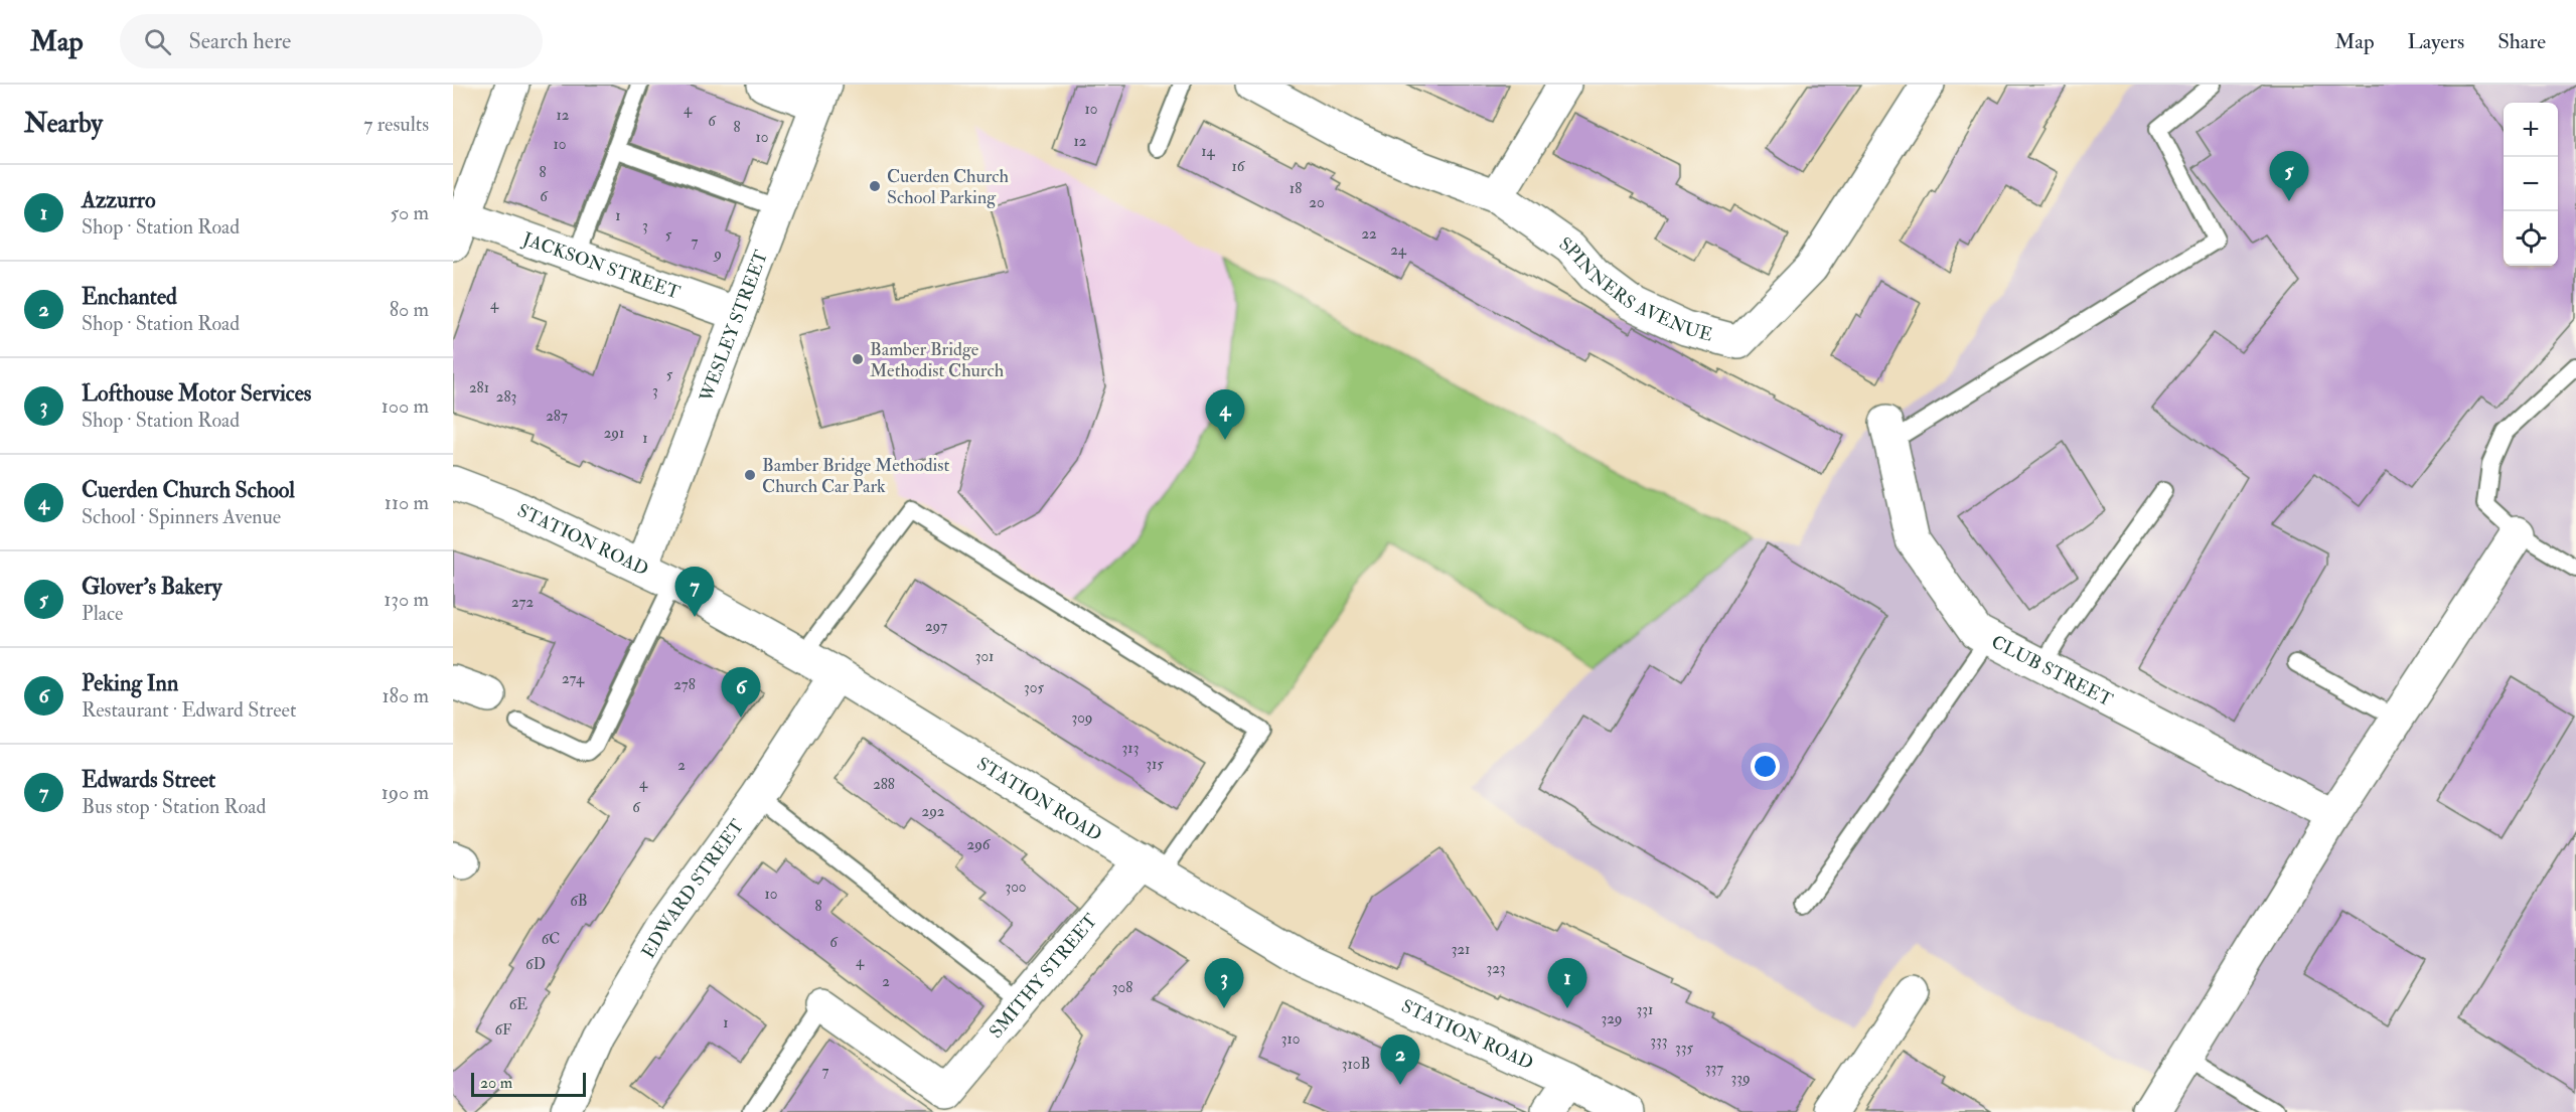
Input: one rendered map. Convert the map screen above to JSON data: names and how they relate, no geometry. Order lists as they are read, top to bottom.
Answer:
{
  "streets": {
    "street": [
      "JACKSON STREET",
      "SPINNERS AVENUE",
      "WESLEY STREET",
      "STATION ROAD",
      "CLUB STREET",
      "EDWARD STREET",
      "SMITHY STREET"
    ]
  },
  "crossings": [
    ["JACKSON STREET", "WESLEY STREET"],
    ["WESLEY STREET", "STATION ROAD"],
    ["STATION ROAD", "EDWARD STREET"],
    ["STATION ROAD", "SMITHY STREET"]
  ],
  "places": ["Cuerden Church School Parking", "Bamber Bridge Methodist Church", "Bamber Bridge Methodist Church Car Park"],
  "house_numbers": [
    "4",
    "10",
    "12",
    "6",
    "8",
    "10",
    "12",
    "10",
    "14",
    "16",
    "8",
    "18",
    "6",
    "20",
    "1",
    "3",
    "22",
    "5",
    "7",
    "24",
    "9",
    "4",
    "5",
    "281",
    "3",
    "283",
    "287",
    "291",
    "1",
    "272",
    "297",
    "301",
    "274",
    "278",
    "305",
    "309",
    "313",
    "315",
    "2",
    "4",
    "288",
    "6",
    "292",
    "296",
    "300",
    "10",
    "6B",
    "8",
    "6C",
    "6",
    "321",
    "4",
    "6D",
    "323",
    "2",
    "308",
    "6E",
    "331",
    "329",
    "1",
    "6F",
    "310",
    "333",
    "335",
    "310B",
    "337",
    "7",
    "339"
  ],
  "scale_bar": "20 m",
  "page": {
    "header": "Map",
    "search": "Search here",
    "nav": ["Map", "Layers", "Share"],
    "heading": ["Nearby", "7 results"],
    "map_buttons": ["+", "−"],
    "pins": [
      "5",
      "4",
      "7",
      "6",
      "1",
      "3",
      "2"
    ],
    "list": [
      {
        "mark": "1",
        "name": "Azzurro",
        "note": "Shop · Station Road",
        "value": "50 m"
      },
      {
        "mark": "2",
        "name": "Enchanted",
        "note": "Shop · Station Road",
        "value": "80 m"
      },
      {
        "mark": "3",
        "name": "Lofthouse Motor Services",
        "note": "Shop · Station Road",
        "value": "100 m"
      },
      {
        "mark": "4",
        "name": "Cuerden Church School",
        "note": "School · Spinners Avenue",
        "value": "110 m"
      },
      {
        "mark": "5",
        "name": "Glover's Bakery",
        "note": "Place",
        "value": "130 m"
      },
      {
        "mark": "6",
        "name": "Peking Inn",
        "note": "Restaurant · Edward Street",
        "value": "180 m"
      },
      {
        "mark": "7",
        "name": "Edwards Street",
        "note": "Bus stop · Station Road",
        "value": "190 m"
      }
    ],
    "scale": "20 m"
  }
}
